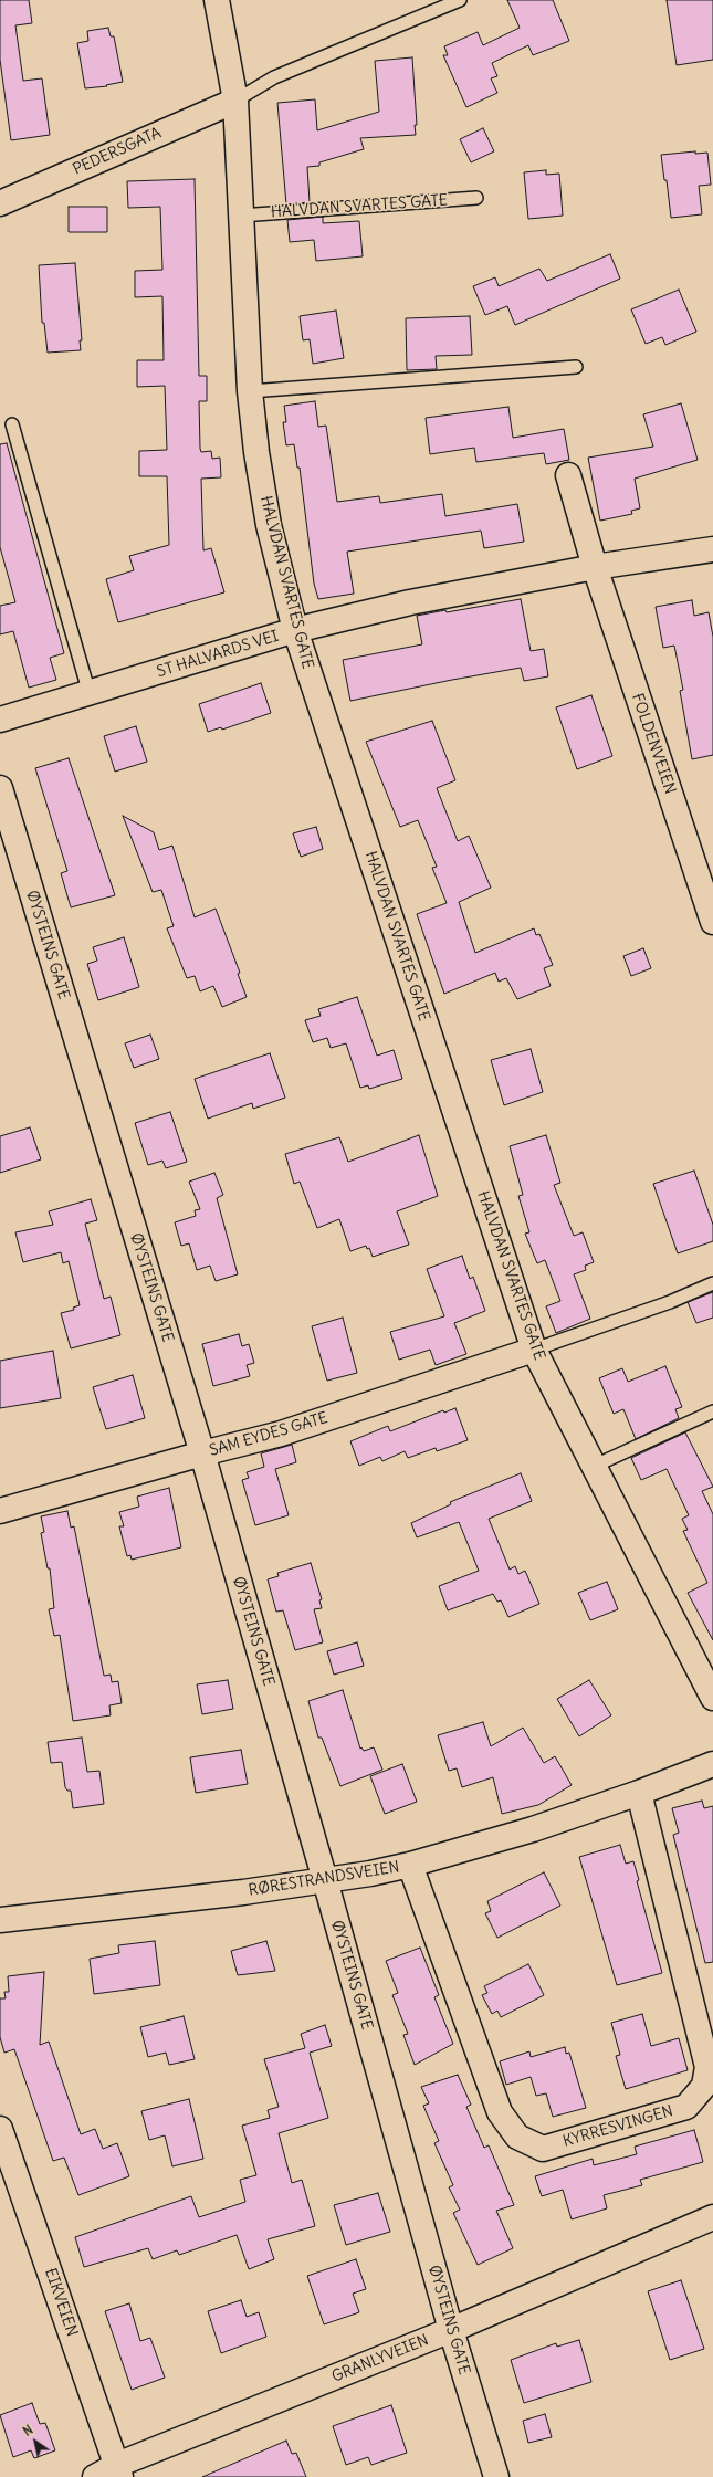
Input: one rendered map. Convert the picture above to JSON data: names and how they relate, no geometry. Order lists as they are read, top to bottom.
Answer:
{
  "streets": {
    "street": [
      "PEDERSGATA",
      "HALVDAN SVARTES GATE",
      "ST HALVARDS VEI",
      "FOLDENVEIEN",
      "ØYSTEINS GATE",
      "SAM EYDES GATE",
      "RØRESTRANDSVEIEN",
      "KYRRESVINGEN",
      "EIKVEIEN",
      "GRANLYVEIEN"
    ]
  },
  "crossings": [
    ["PEDERSGATA", "HALVDAN SVARTES GATE"],
    ["HALVDAN SVARTES GATE", "ST HALVARDS VEI"],
    ["HALVDAN SVARTES GATE", "SAM EYDES GATE"],
    ["ST HALVARDS VEI", "FOLDENVEIEN"],
    ["ØYSTEINS GATE", "SAM EYDES GATE"],
    ["ØYSTEINS GATE", "RØRESTRANDSVEIEN"],
    ["ØYSTEINS GATE", "GRANLYVEIEN"],
    ["RØRESTRANDSVEIEN", "KYRRESVINGEN"],
    ["EIKVEIEN", "GRANLYVEIEN"]
  ],
  "north": "top left"
}
